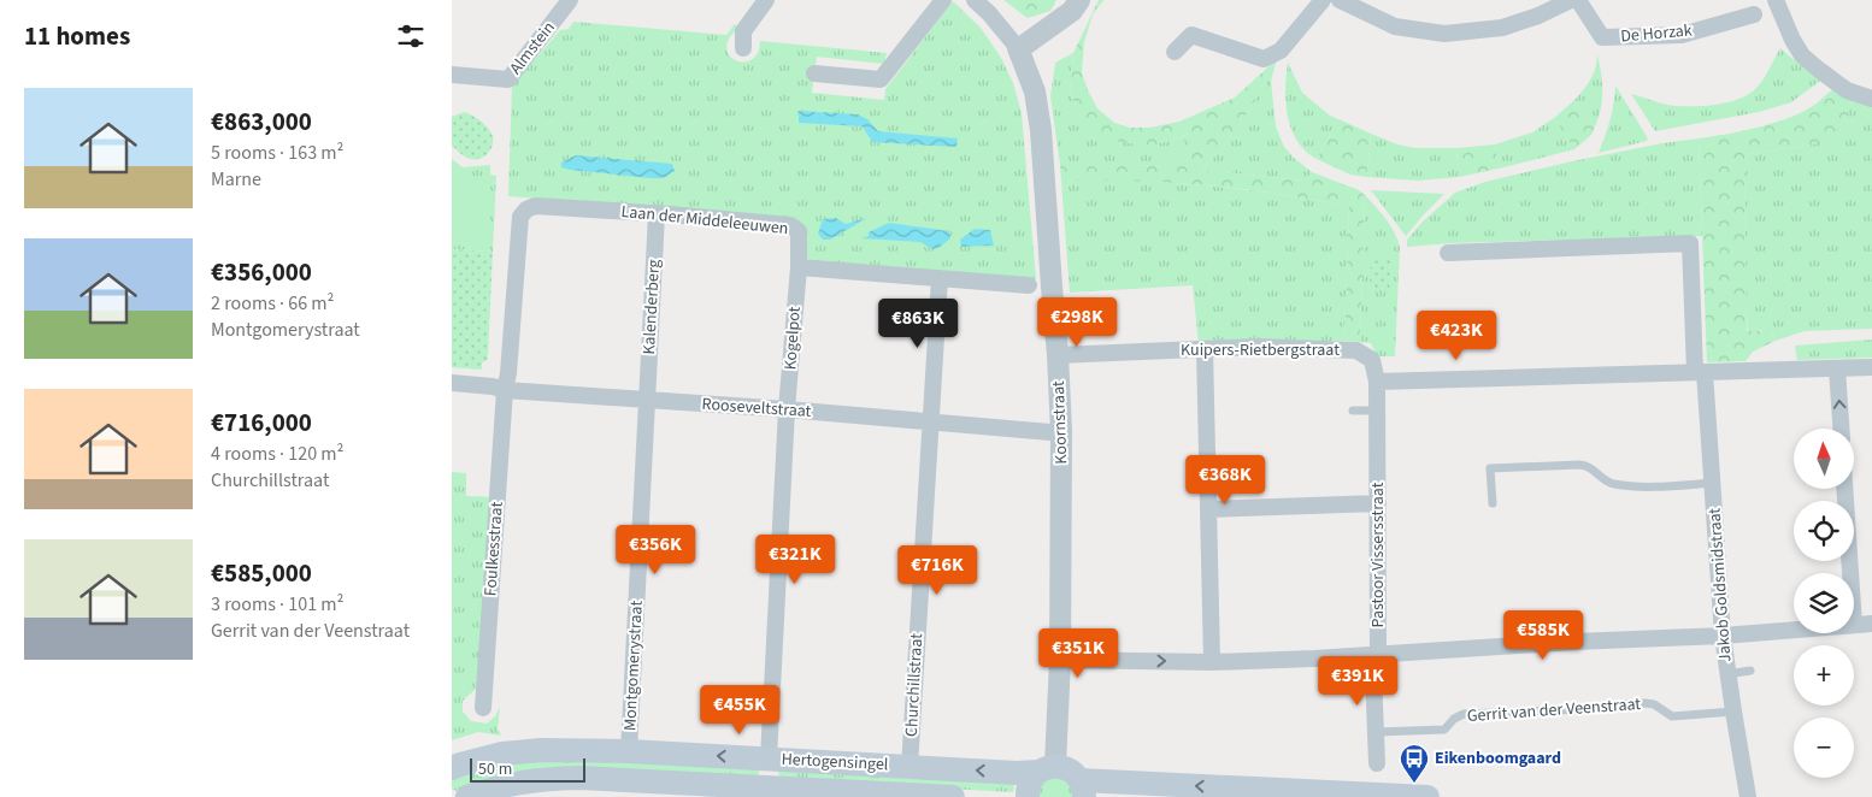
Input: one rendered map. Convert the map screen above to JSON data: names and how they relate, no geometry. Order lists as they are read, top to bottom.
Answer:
{
  "streets": {
    "main road": ["Hertogensingel"],
    "street": [
      "De Horzak",
      "Almstein",
      "Laan der Middeleeuwen",
      "Kalenderberg",
      "Kogelpot",
      "Kuipers-Rietbergstraat",
      "Rooseveltstraat",
      "Koornstraat",
      "Foulkesstraat",
      "Pastoor Vissersstraat",
      "Jakob Goldsmidstraat",
      "Montgomerystraat",
      "Churchillstraat"
    ],
    "lane": ["Gerrit van der Veenstraat"]
  },
  "crossings": [
    ["Laan der Middeleeuwen", "Kalenderberg"],
    ["Laan der Middeleeuwen", "Kogelpot"],
    ["Laan der Middeleeuwen", "Rooseveltstraat"],
    ["Laan der Middeleeuwen", "Foulkesstraat"],
    ["Kalenderberg", "Rooseveltstraat"],
    ["Kalenderberg", "Montgomerystraat"],
    ["Kogelpot", "Rooseveltstraat"],
    ["Kogelpot", "Hertogensingel"],
    ["Kuipers-Rietbergstraat", "Koornstraat"],
    ["Kuipers-Rietbergstraat", "Pastoor Vissersstraat"],
    ["Rooseveltstraat", "Koornstraat"],
    ["Rooseveltstraat", "Foulkesstraat"],
    ["Rooseveltstraat", "Montgomerystraat"],
    ["Rooseveltstraat", "Churchillstraat"],
    ["Koornstraat", "Hertogensingel"],
    ["Pastoor Vissersstraat", "Gerrit van der Veenstraat"],
    ["Jakob Goldsmidstraat", "Gerrit van der Veenstraat"],
    ["Montgomerystraat", "Hertogensingel"],
    ["Churchillstraat", "Hertogensingel"]
  ],
  "places": {
    "bus stop": ["Eikenboomgaard"]
  },
  "scale_bar": "50 m",
  "north": "top",
  "page": {
    "heading": "11 homes",
    "list": [
      {
        "name": "€863,000",
        "note": "5 rooms · 163 m² · Marne"
      },
      {
        "name": "€356,000",
        "note": "2 rooms · 66 m² · Montgomerystraat"
      },
      {
        "name": "€716,000",
        "note": "4 rooms · 120 m² · Churchillstraat"
      },
      {
        "name": "€585,000",
        "note": "3 rooms · 101 m² · Gerrit van der Veenstraat"
      }
    ],
    "price": [
      "€298K",
      "€863K",
      "€423K",
      "€368K",
      "€356K",
      "€321K",
      "€716K",
      "€585K",
      "€351K",
      "€391K",
      "€455K"
    ],
    "map_buttons": ["+", "−"],
    "scale": "50 m"
  }
}
